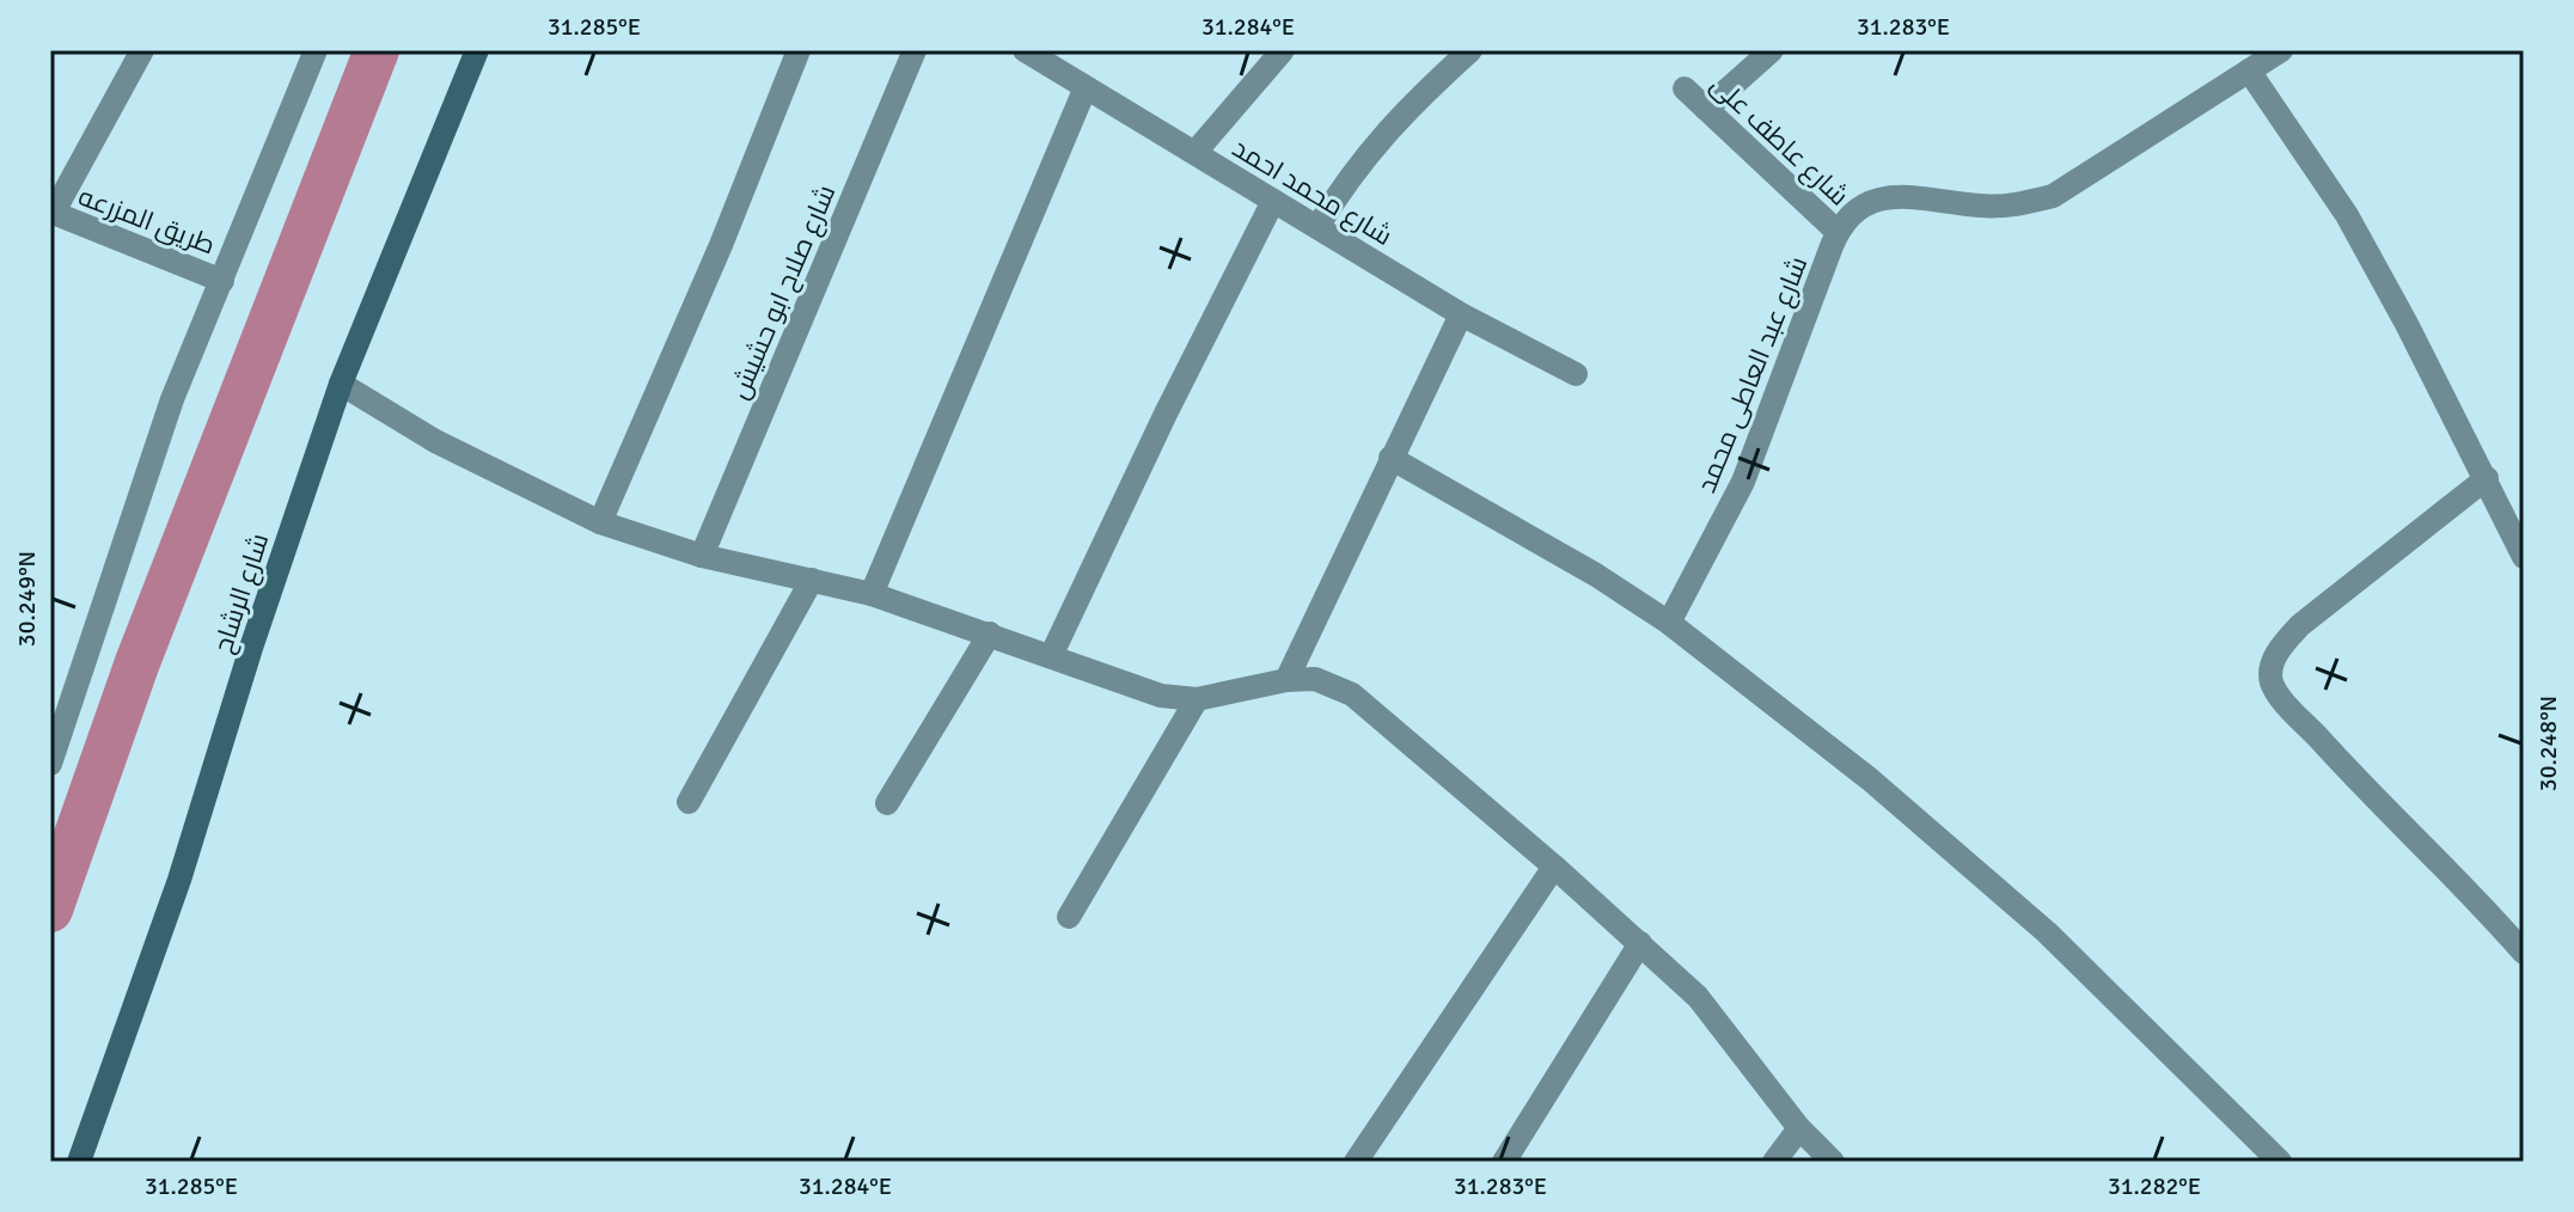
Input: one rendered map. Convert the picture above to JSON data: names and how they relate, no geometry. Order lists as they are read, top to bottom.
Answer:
{
  "streets": {
    "street": [
      "شارع عاطف على",
      "شارع محمد احمد",
      "طريق المزرعه",
      "شارع صلاح ابو حشيش",
      "شارع عبد العاطى محمد",
      "شارع الرشاح"
    ]
  },
  "crossings": [
    ["شارع عاطف على", "شارع عبد العاطى محمد"]
  ],
  "coordinates": [
    "31.285°E",
    "31.284°E",
    "31.283°E",
    "30.249°N",
    "30.248°N",
    "31.282°E"
  ]
}
